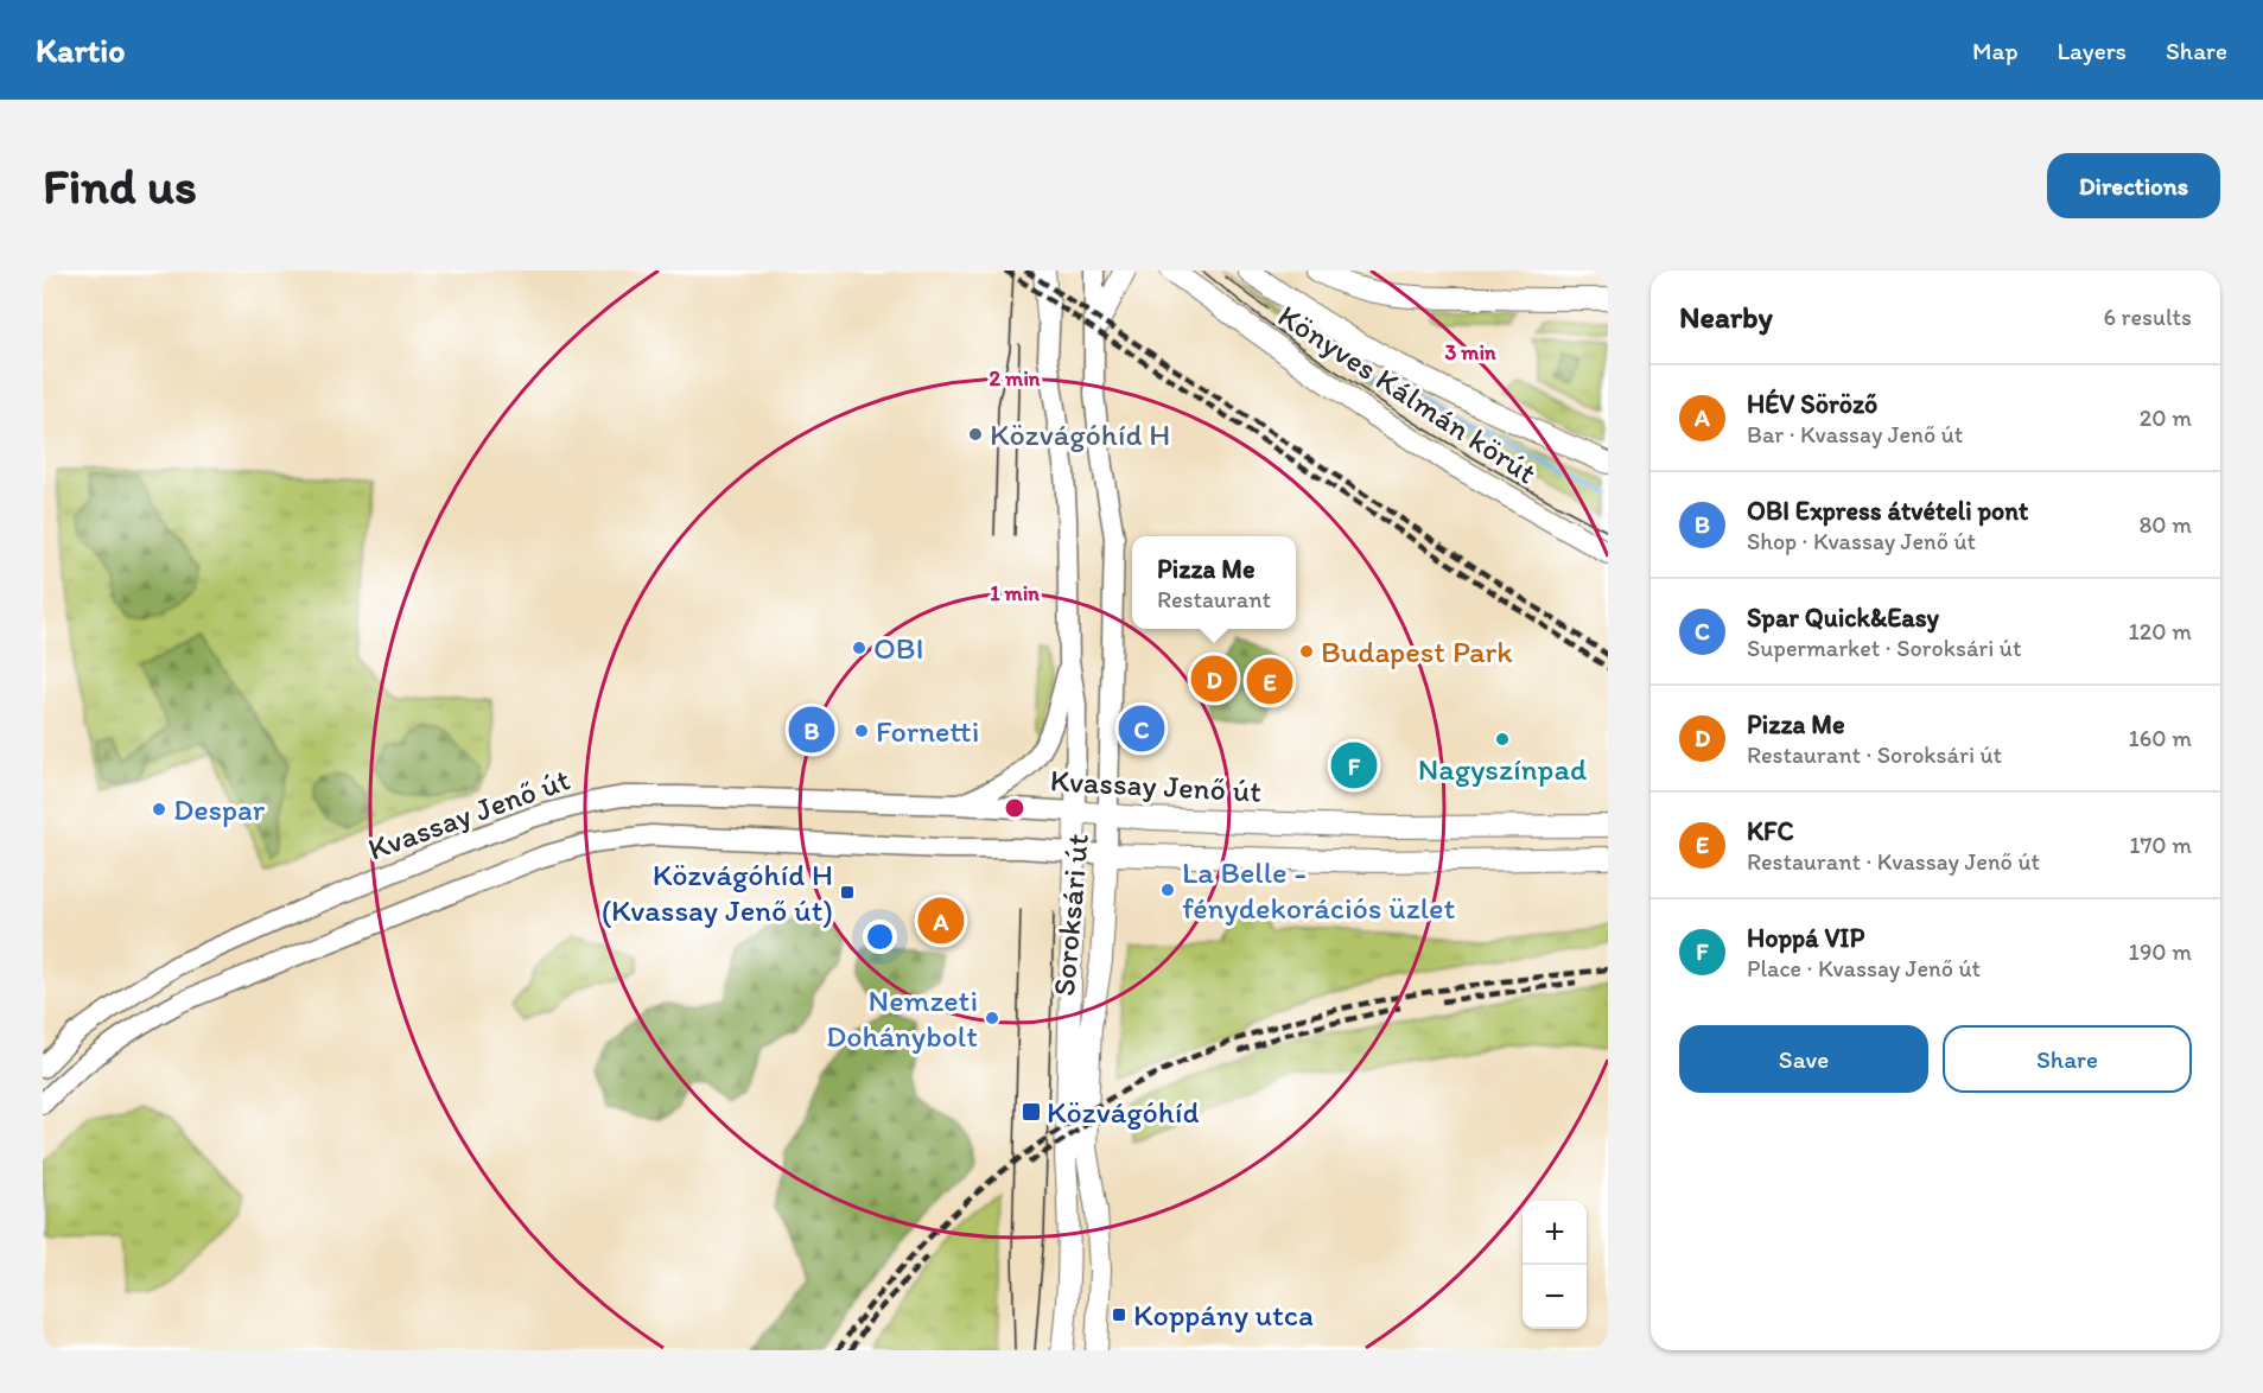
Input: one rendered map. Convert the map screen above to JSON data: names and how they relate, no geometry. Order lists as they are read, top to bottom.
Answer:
{
  "streets": {
    "main road": ["Könyves Kálmán körút", "Kvassay Jenő út", "Soroksári út"]
  },
  "crossings": [
    ["Kvassay Jenő út", "Soroksári út"]
  ],
  "places": {
    "other": [
      "Közvágóhíd H",
      "OBI",
      "Budapest Park",
      "Fornetti",
      "Nagyszínpad",
      "Despar",
      "La Belle - fénydekorációs üzlet",
      "Nemzeti Dohánybolt"
    ],
    "transit": ["Közvágóhíd H (Kvassay Jenő út)", "Közvágóhíd", "Koppány utca"]
  },
  "page": {
    "header": "Kartio",
    "nav": ["Map", "Layers", "Share"],
    "buttons": [
      "Directions",
      ["Save", "Share"]
    ],
    "title": "Find us",
    "heading": ["Nearby", "6 results"],
    "list": [
      {
        "mark": "A",
        "name": "HÉV Söröző",
        "note": "Bar · Kvassay Jenő út",
        "value": "20 m"
      },
      {
        "mark": "B",
        "name": "OBI Express átvételi pont",
        "note": "Shop · Kvassay Jenő út",
        "value": "80 m"
      },
      {
        "mark": "C",
        "name": "Spar Quick&Easy",
        "note": "Supermarket · Soroksári út",
        "value": "120 m"
      },
      {
        "mark": "D",
        "name": "Pizza Me",
        "note": "Restaurant · Soroksári út",
        "value": "160 m"
      },
      {
        "mark": "E",
        "name": "KFC",
        "note": "Restaurant · Kvassay Jenő út",
        "value": "170 m"
      },
      {
        "mark": "F",
        "name": "Hoppá VIP",
        "note": "Place · Kvassay Jenő út",
        "value": "190 m"
      }
    ],
    "popup": ["Pizza Me", "Restaurant"],
    "pins": [
      "D",
      "E",
      "C",
      "B",
      "F",
      "A"
    ],
    "map_buttons": ["+", "−"]
  },
  "rings": ["3 min", "2 min", "1 min"]
}
